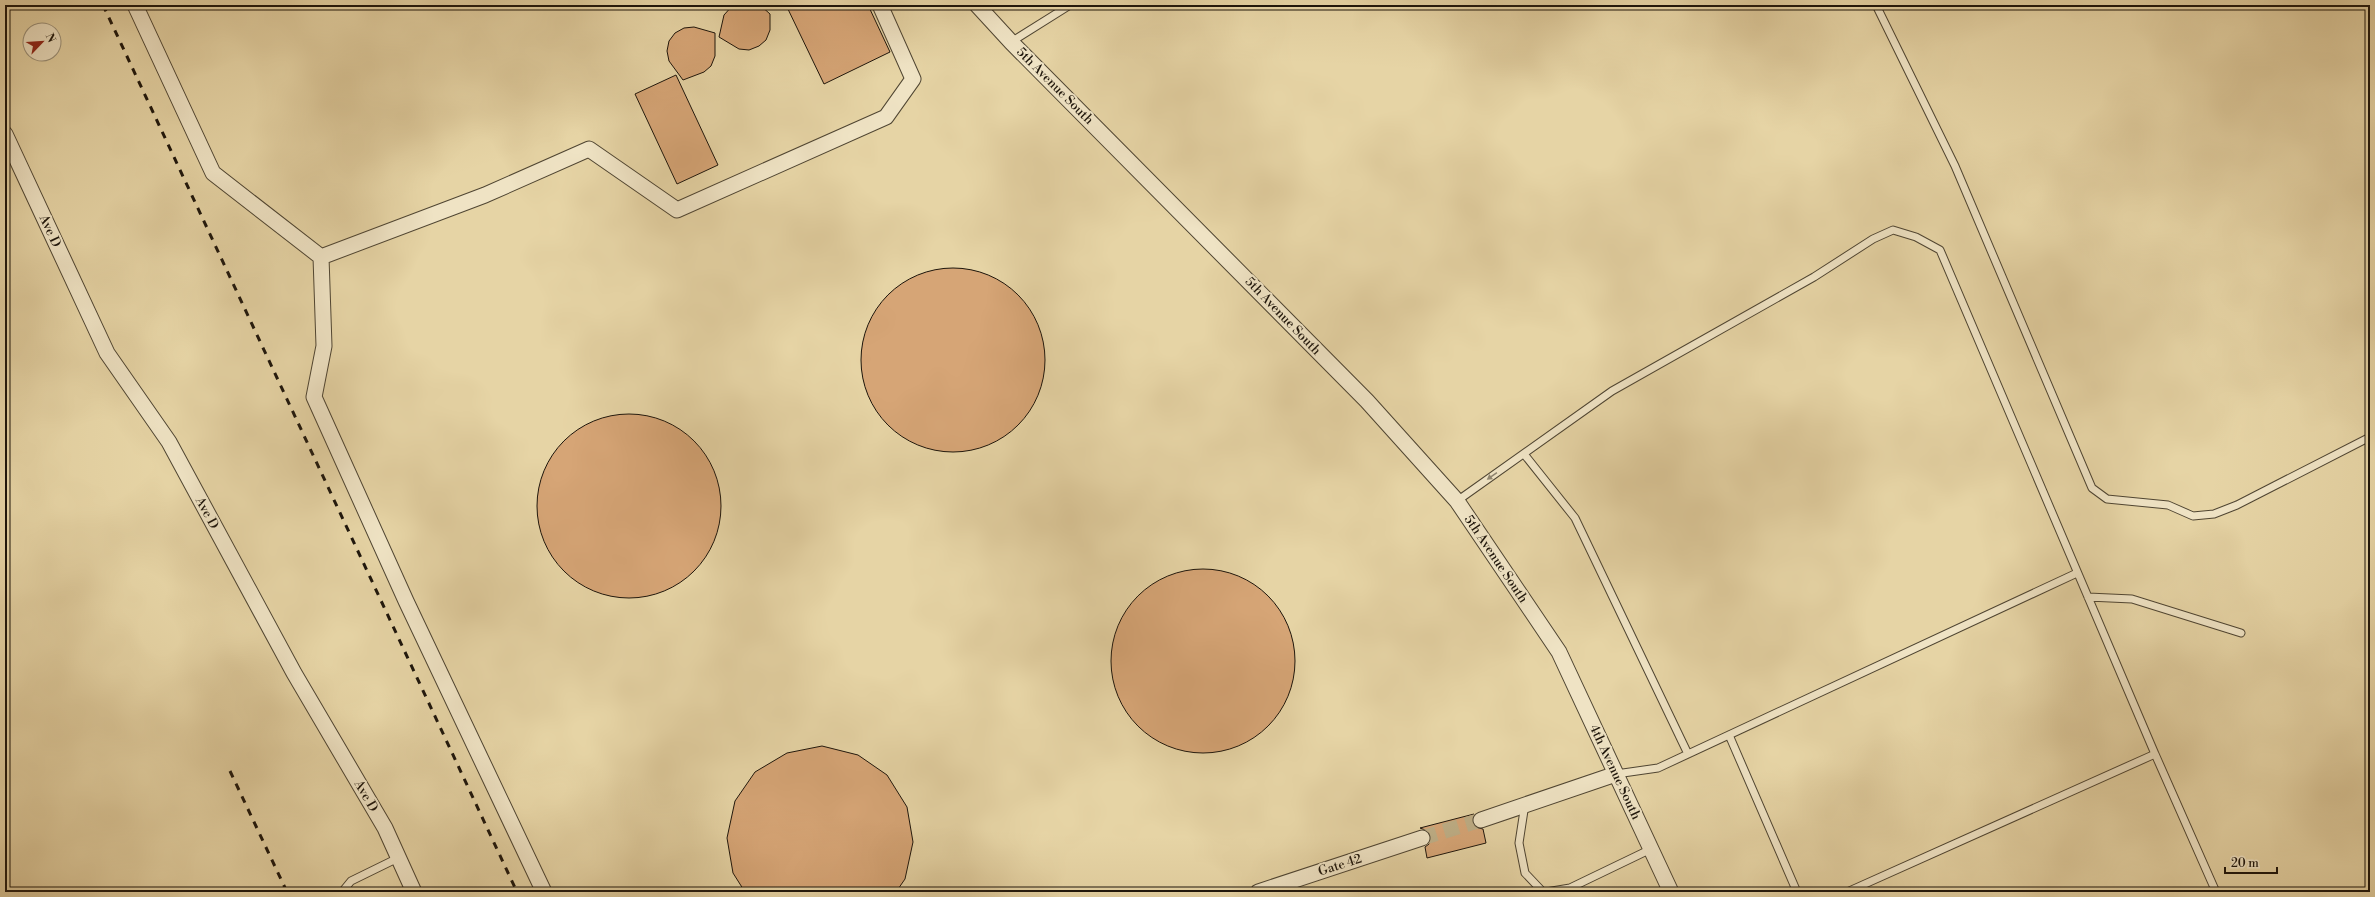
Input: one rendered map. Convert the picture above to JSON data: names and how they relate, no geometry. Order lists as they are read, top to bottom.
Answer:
{
  "streets": {
    "street": [
      "5th Avenue South",
      "Ave D",
      "4th Avenue South",
      "Gate 42"
    ]
  },
  "crossings": [
    ["5th Avenue South", "4th Avenue South"]
  ],
  "scale_bar": "20 m",
  "north": "top right"
}
